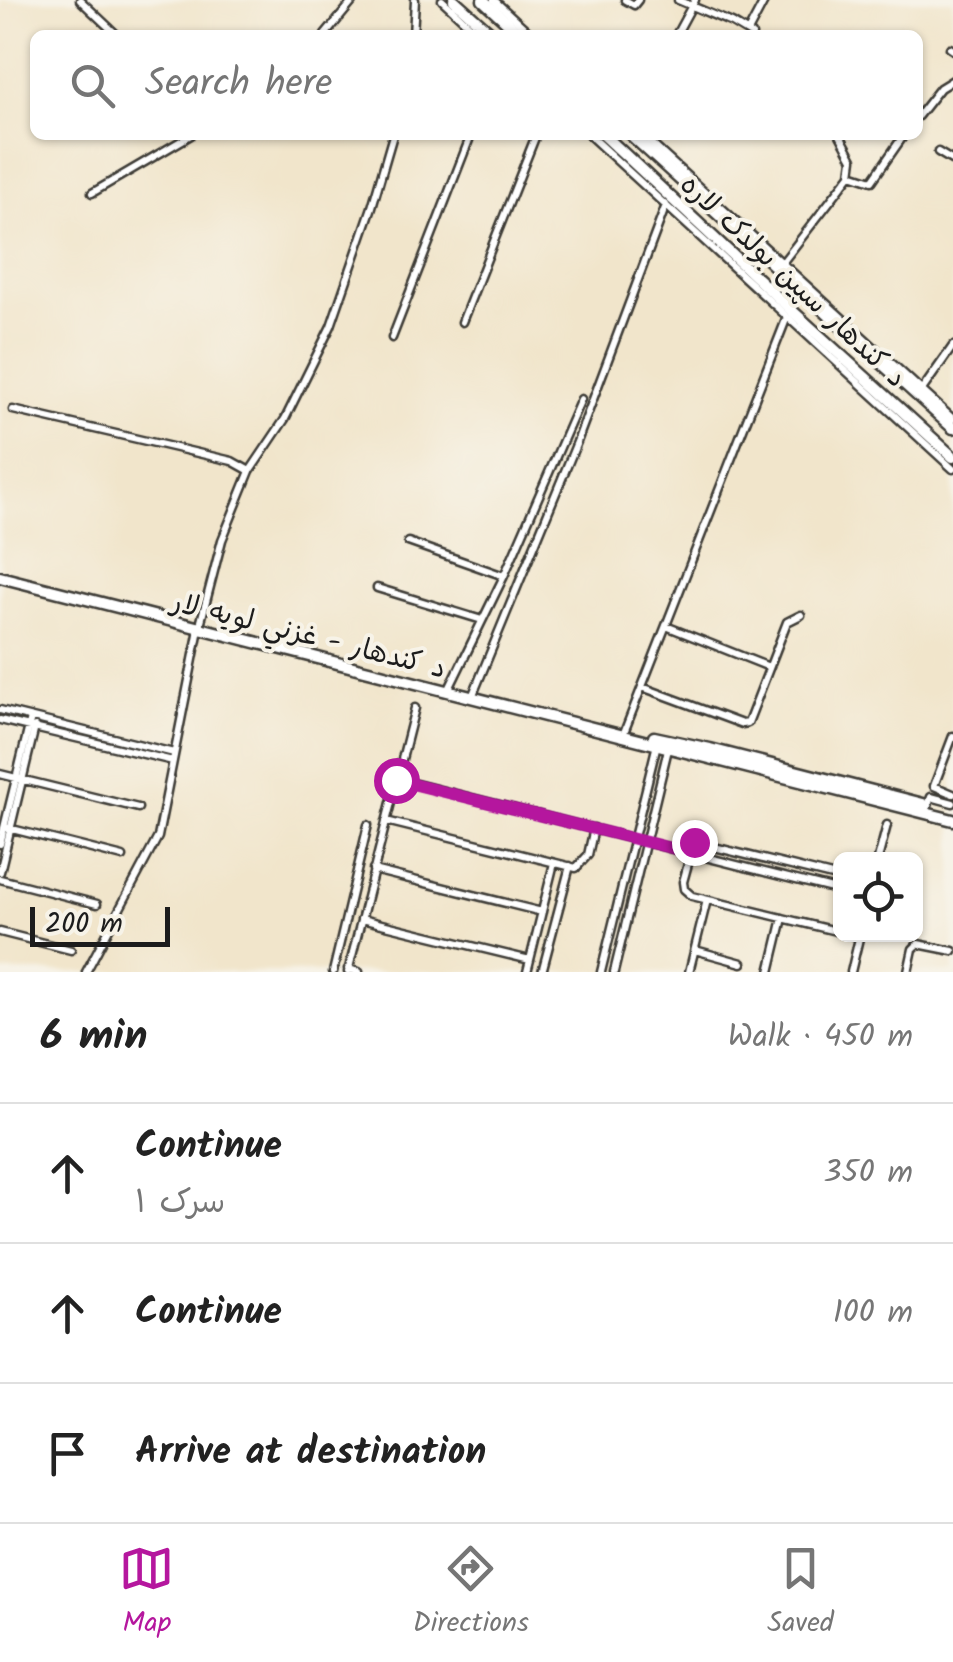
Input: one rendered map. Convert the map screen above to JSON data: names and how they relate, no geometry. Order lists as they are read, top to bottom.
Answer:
{
  "streets": {
    "highway": ["د کندهار سپین بولدک لاره", "د کندهار - غزني لويه لار"]
  },
  "scale_bar": "200 m",
  "page": {
    "search": "Search here",
    "scale": "200 m",
    "heading": ["6 min", "Walk · 450 m"],
    "list": [
      ["Continue", "سرک ۱", "350 m"],
      ["Continue", "100 m"],
      "Arrive at destination"
    ],
    "nav": ["Map", "Directions", "Saved"]
  }
}
